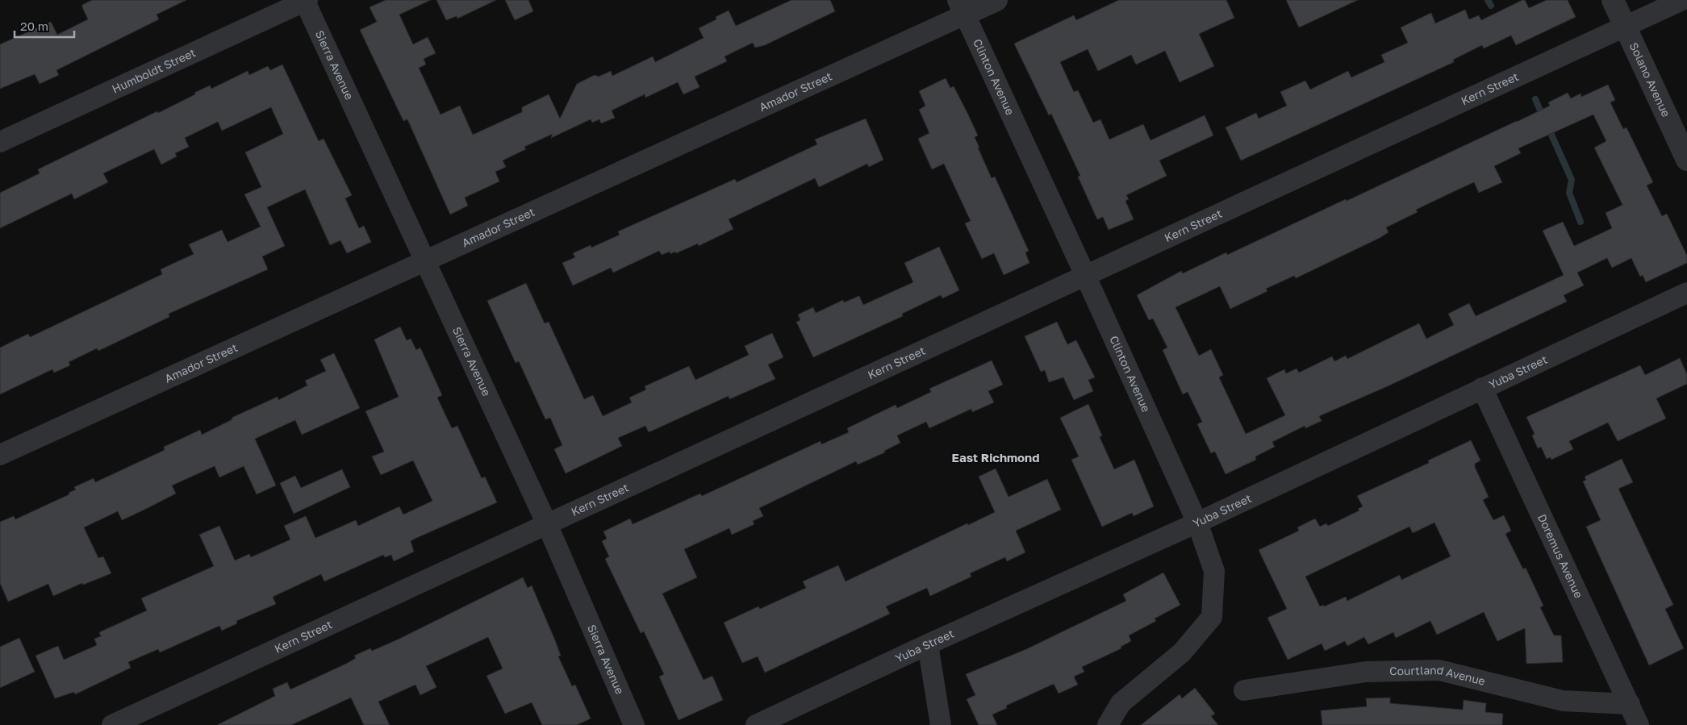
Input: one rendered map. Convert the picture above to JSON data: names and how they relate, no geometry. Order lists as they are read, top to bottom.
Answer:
{
  "streets": {
    "street": [
      "Sierra Avenue",
      "Humboldt Street",
      "Clinton Avenue",
      "Solano Avenue",
      "Kern Street",
      "Amador Street",
      "Yuba Street",
      "Doremus Avenue",
      "Courtland Avenue"
    ]
  },
  "crossings": [
    ["Sierra Avenue", "Humboldt Street"],
    ["Sierra Avenue", "Kern Street"],
    ["Sierra Avenue", "Amador Street"],
    ["Clinton Avenue", "Kern Street"],
    ["Clinton Avenue", "Amador Street"],
    ["Clinton Avenue", "Yuba Street"],
    ["Solano Avenue", "Kern Street"],
    ["Yuba Street", "Doremus Avenue"],
    ["Doremus Avenue", "Courtland Avenue"]
  ],
  "districts": ["East Richmond"],
  "scale_bar": "20 m"
}
